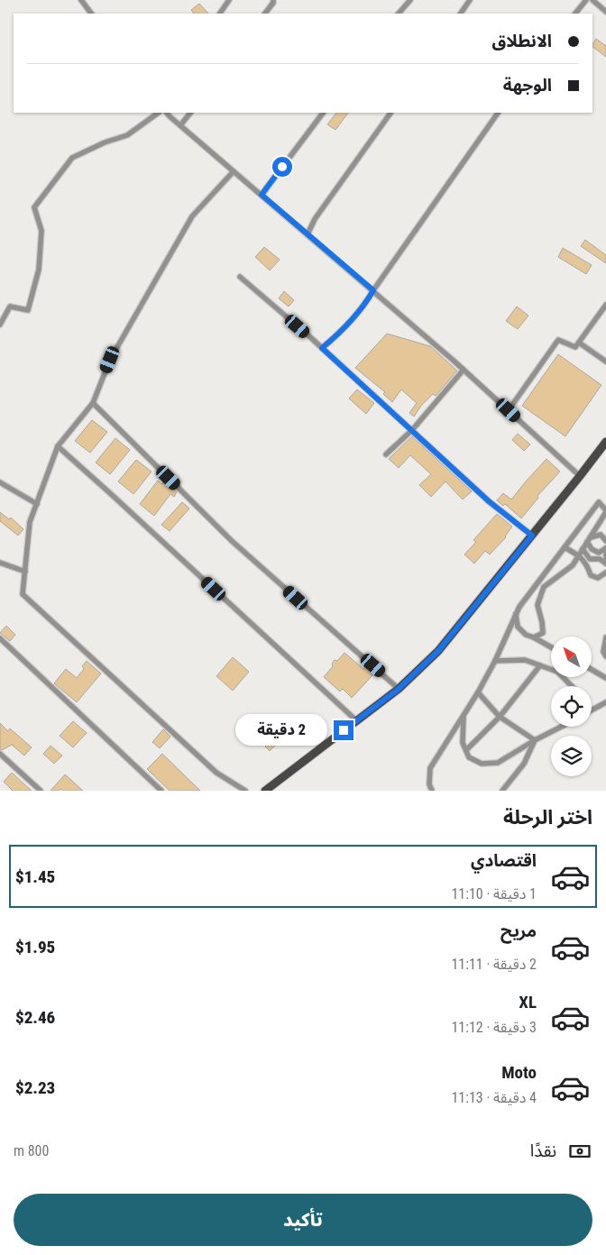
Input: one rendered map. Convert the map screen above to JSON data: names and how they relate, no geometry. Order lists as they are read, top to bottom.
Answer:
{
  "north": "top left",
  "page": {
    "banner": ["الانطلاق", "الوجهة"],
    "bubble": "2 دقيقة",
    "heading": "اختر الرحلة",
    "list": [
      {
        "name": "اقتصادي",
        "note": "1 دقيقة · 11:10",
        "value": "$1.45"
      },
      {
        "name": "مريح",
        "note": "2 دقيقة · 11:11",
        "value": "$1.95"
      },
      {
        "name": "XL",
        "note": "3 دقيقة · 11:12",
        "value": "$2.46"
      },
      {
        "name": "Moto",
        "note": "4 دقيقة · 11:13",
        "value": "$2.23"
      }
    ],
    "pay": ["نقدًا", "800 m"],
    "buttons": "تأكيد"
  }
}
